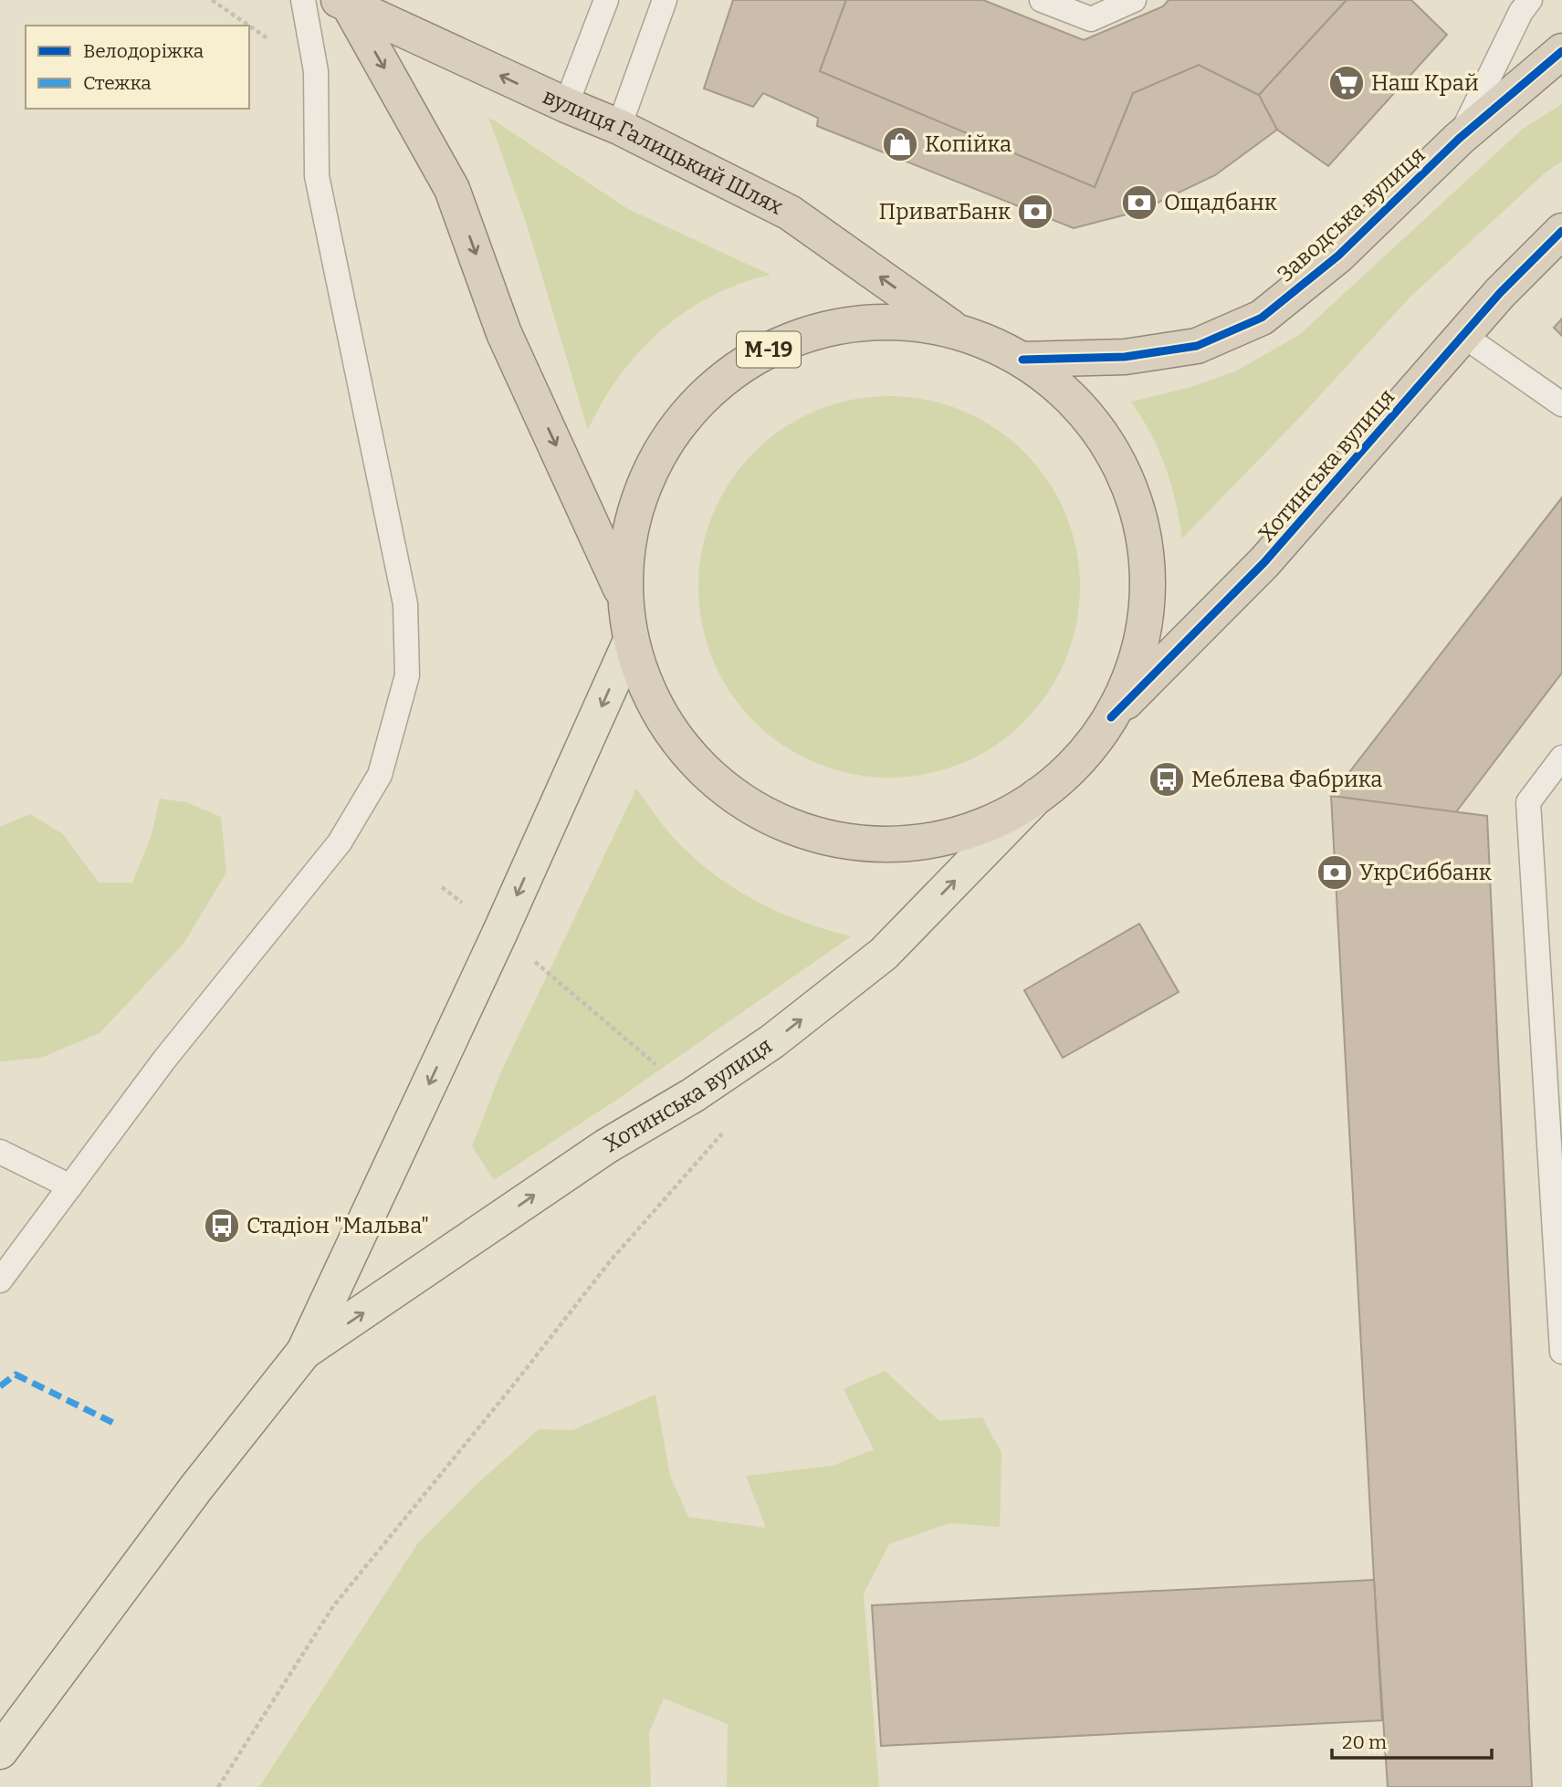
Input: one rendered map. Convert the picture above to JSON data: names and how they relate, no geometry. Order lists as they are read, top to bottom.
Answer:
{
  "streets": {
    "highway": [
      "вулиця Галицький Шлях",
      "Заводська вулиця",
      "М-19",
      "Хотинська вулиця"
    ]
  },
  "crossings": [
    ["вулиця Галицький Шлях", "М-19"],
    ["Заводська вулиця", "М-19"],
    ["М-19", "Хотинська вулиця"]
  ],
  "places": {
    "supermarket": ["Наш Край"],
    "shop": ["Копійка"],
    "bank": ["Ощадбанк", "ПриватБанк", "УкрСиббанк"],
    "bus stop": ["Меблева Фабрика", "Стадіон \"Мальва\""]
  },
  "legend": ["Велодоріжка", "Стежка"],
  "scale_bar": "20 m"
}
